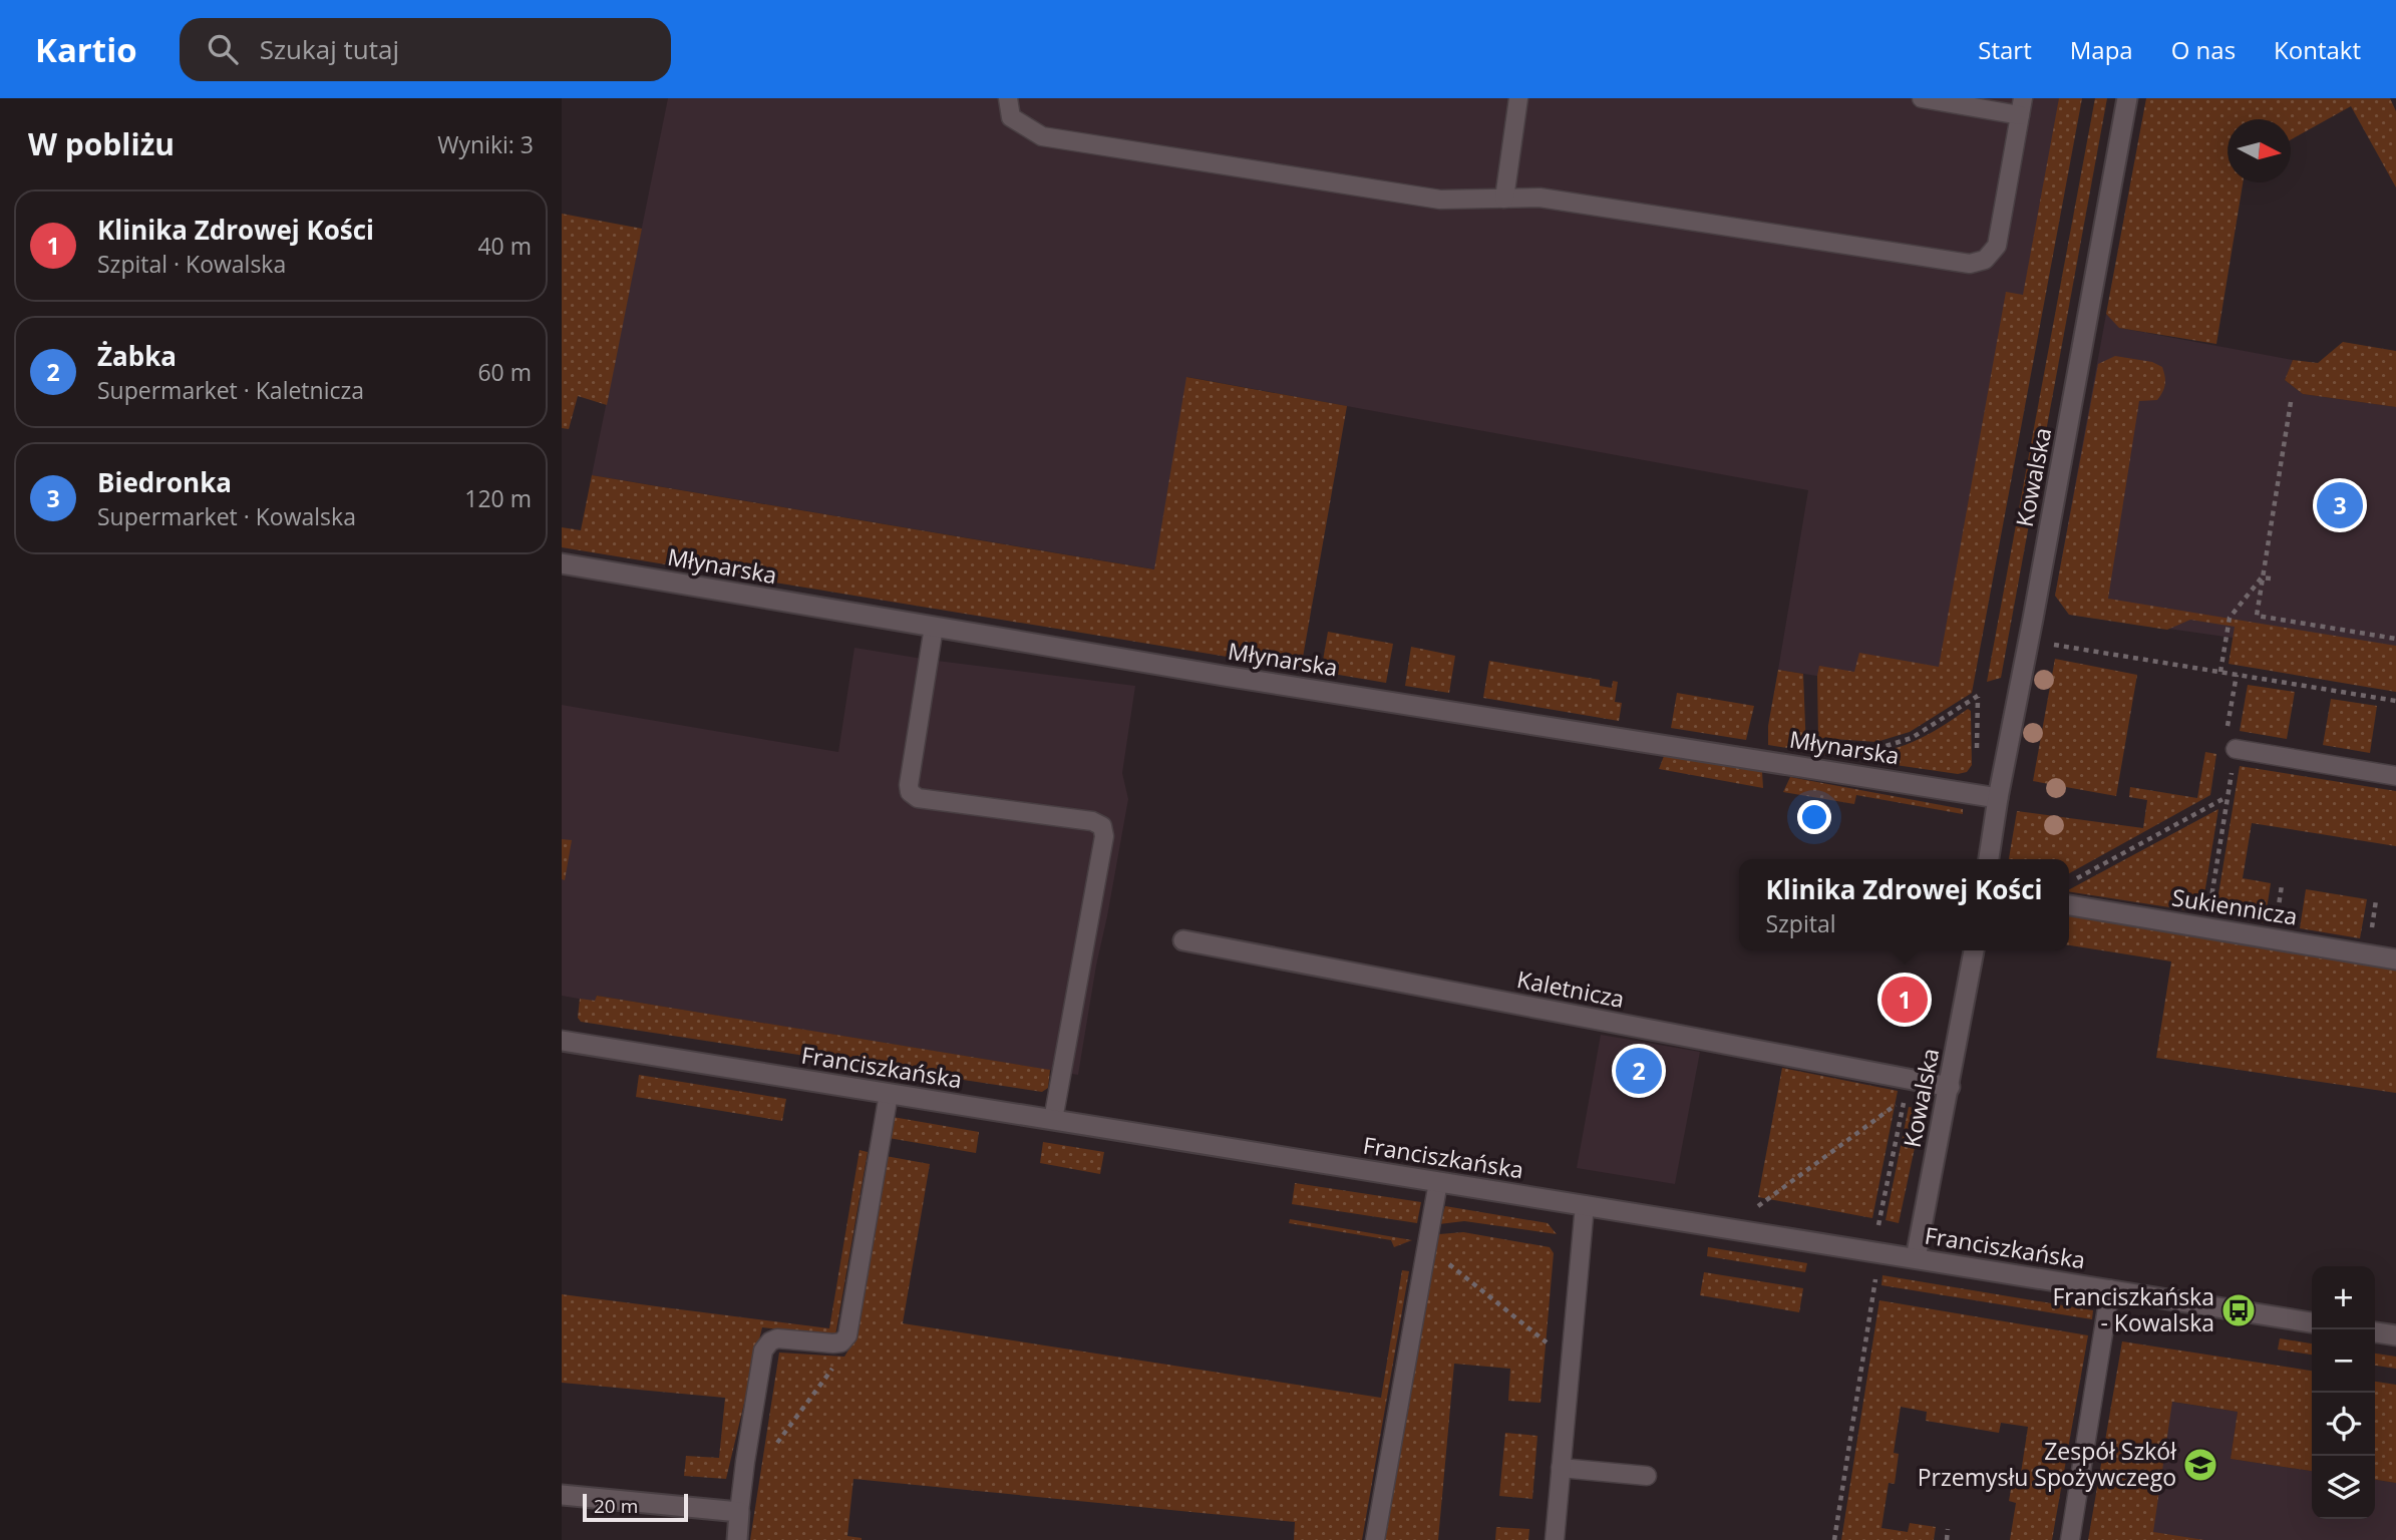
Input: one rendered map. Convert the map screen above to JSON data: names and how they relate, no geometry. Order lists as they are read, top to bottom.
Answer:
{
  "streets": {
    "street": [
      "Kowalska",
      "Młynarska",
      "Sukiennicza",
      "Kaletnicza",
      "Franciszkańska"
    ]
  },
  "crossings": [
    ["Kowalska", "Młynarska"],
    ["Kowalska", "Kaletnicza"],
    ["Kowalska", "Franciszkańska"]
  ],
  "places": {
    "bus stop": ["Franciszkańska - Kowalska"],
    "school or university": ["Zespół Szkół Przemysłu Spożywczego"]
  },
  "scale_bar": "20 m",
  "north": "right",
  "page": {
    "header": "Kartio",
    "search": "Szukaj tutaj",
    "nav": [
      "Start",
      "Mapa",
      "O nas",
      "Kontakt"
    ],
    "heading": ["W pobliżu", "Wyniki: 3"],
    "list": [
      {
        "mark": "1",
        "name": "Klinika Zdrowej Kości",
        "note": "Szpital · Kowalska",
        "value": "40 m"
      },
      {
        "mark": "2",
        "name": "Żabka",
        "note": "Supermarket · Kaletnicza",
        "value": "60 m"
      },
      {
        "mark": "3",
        "name": "Biedronka",
        "note": "Supermarket · Kowalska",
        "value": "120 m"
      }
    ],
    "pins": ["3", "1", "2"],
    "popup": ["Klinika Zdrowej Kości", "Szpital"],
    "map_buttons": ["+", "−"],
    "scale": "20 m"
  }
}
